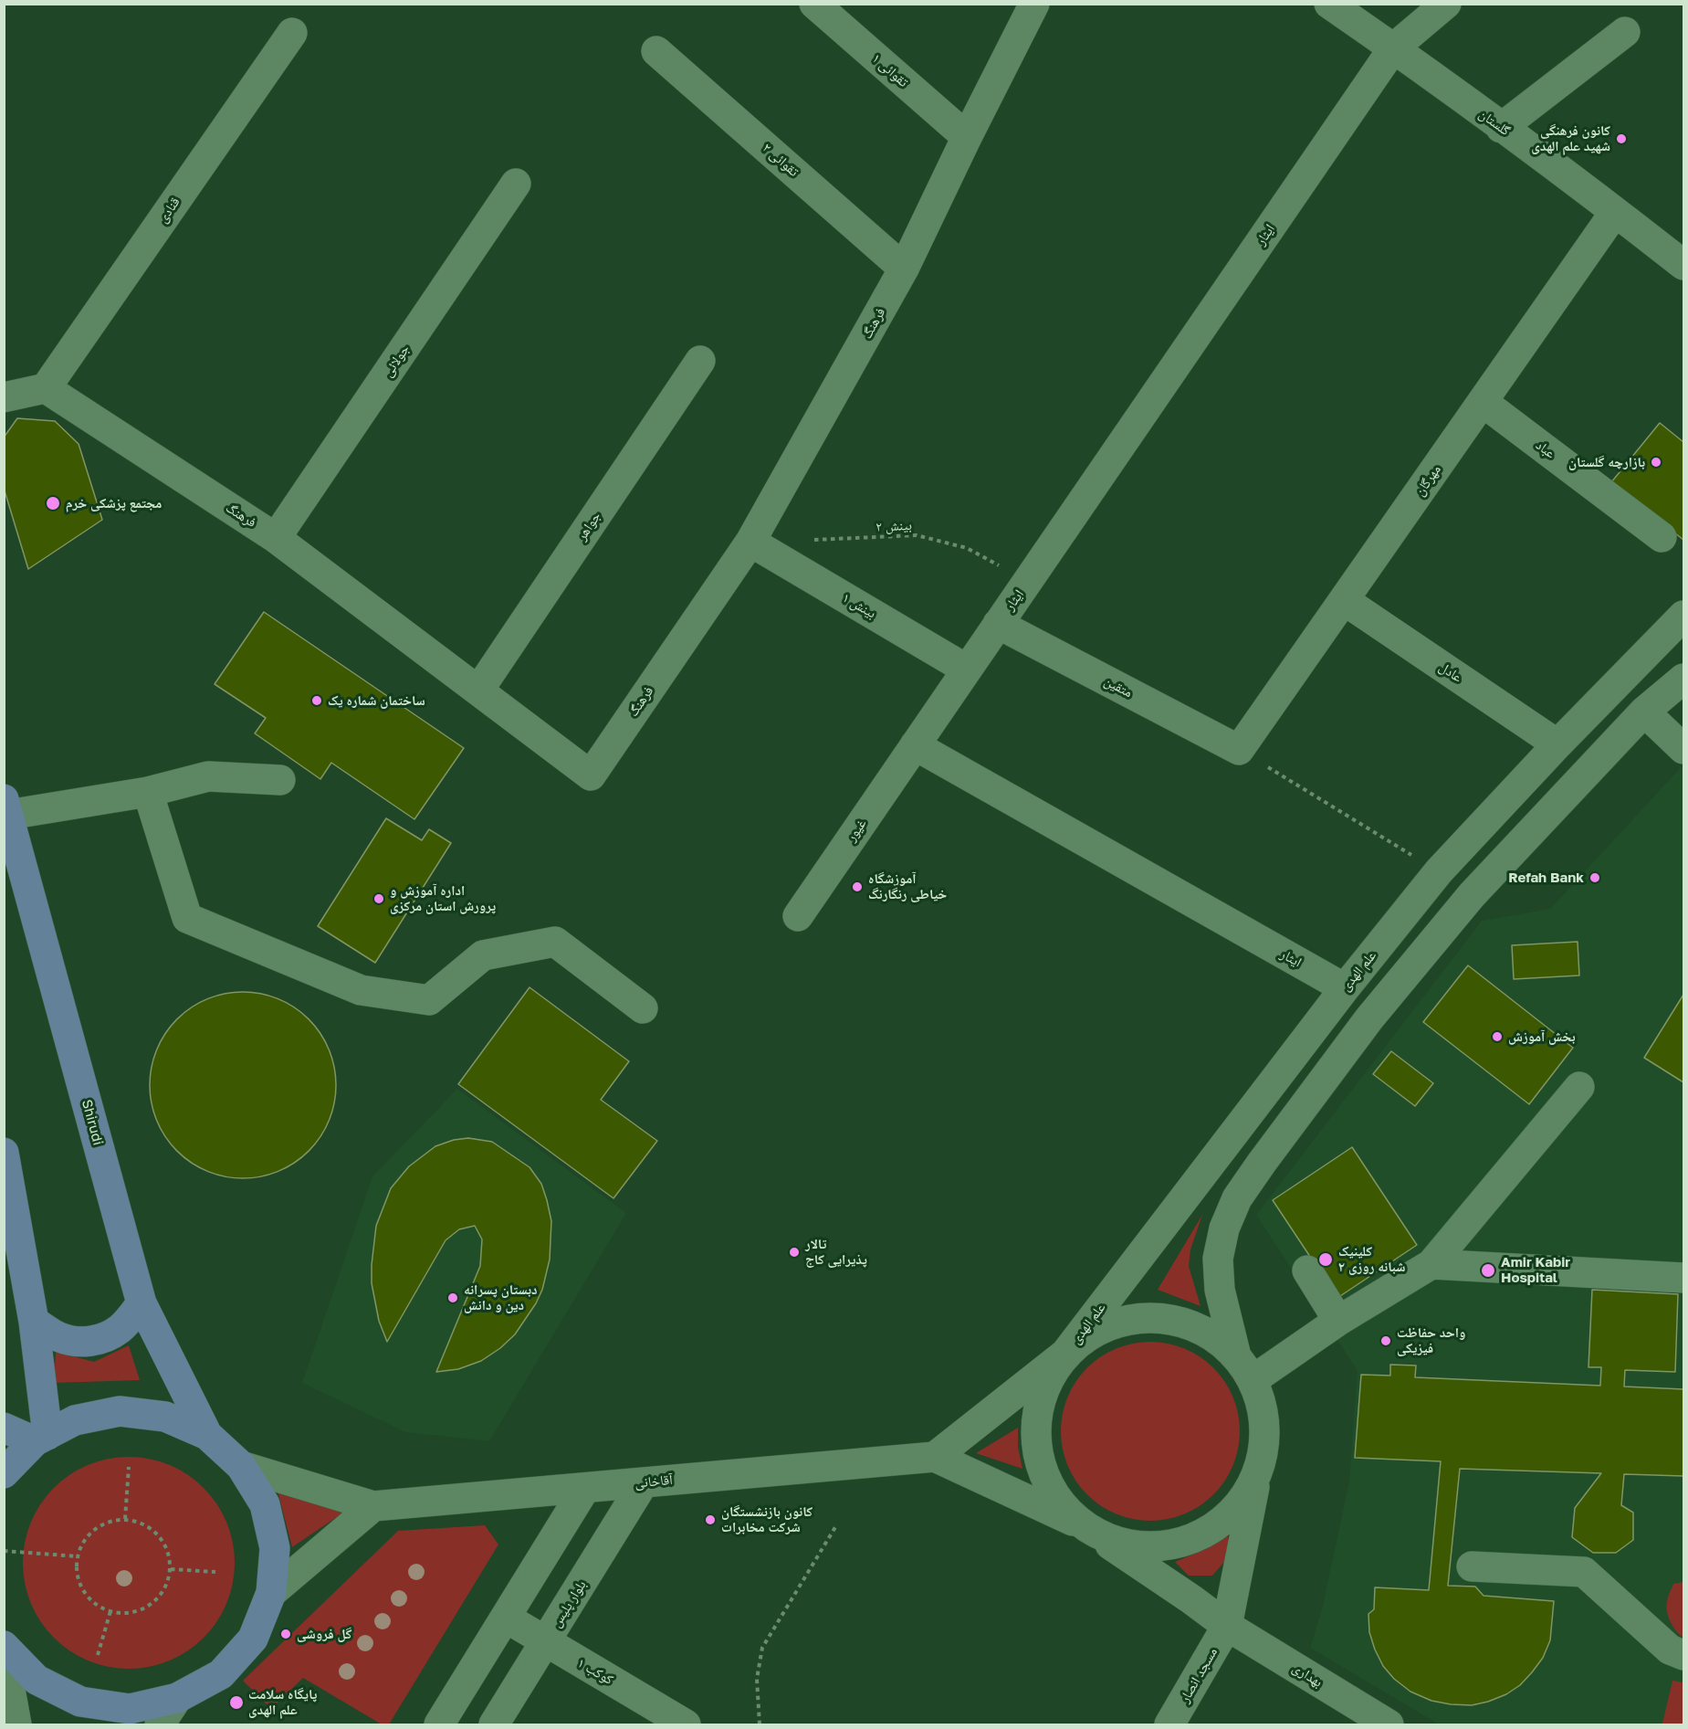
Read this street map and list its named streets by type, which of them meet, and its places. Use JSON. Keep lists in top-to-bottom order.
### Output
{
  "streets": {
    "main road": ["Shirudi"],
    "street": [
      "تقوائی ۱",
      "گلستان",
      "تقوائی ۲",
      "قنادی",
      "ایثار",
      "فرهنگ",
      "جولائی",
      "عباد",
      "مهرگان",
      "جواهر",
      "بینش ۱",
      "عادل",
      "متقین",
      "غیور",
      "علم الهدی",
      "آقاخانی",
      "بلوار پلیس",
      "کوکب ۱",
      "مسجد انصار",
      "بهداری"
    ],
    "path": ["بینش ۲"]
  },
  "crossings": [
    ["تقوائی ۱", "فرهنگ"],
    ["گلستان", "ایثار"],
    ["گلستان", "مهرگان"],
    ["تقوائی ۲", "فرهنگ"],
    ["قنادی", "فرهنگ"],
    ["ایثار", "بینش ۲"],
    ["ایثار", "بینش ۱"],
    ["ایثار", "متقین"],
    ["ایثار", "غیور"],
    ["ایثار", "علم الهدی"],
    ["فرهنگ", "جولائی"],
    ["فرهنگ", "جواهر"],
    ["فرهنگ", "بینش ۱"],
    ["عباد", "مهرگان"],
    ["مهرگان", "عادل"],
    ["مهرگان", "متقین"],
    ["عادل", "علم الهدی"],
    ["آقاخانی", "بلوار پلیس"],
    ["بلوار پلیس", "کوکب ۱"],
    ["مسجد انصار", "بهداری"]
  ],
  "places": [
    "کانون فرهنگی شهید علم الهدی",
    "بازارچه گلستان",
    "مجتمع پزشکی خرم",
    "ساختمان شماره یک",
    "Refah Bank",
    "آموزشگاه خیاطی رنگارنگ",
    "اداره آموزش و پرورش استان مرکزی",
    "بخش آموزش",
    "تالار پذیرایی کاج",
    "کلینیک شبانه روزی ۲",
    "Amir Kabir Hospital",
    "دبستان پسرانه دین و دانش",
    "واحد حفاظت فیزیکی",
    "کانون بازنشستگان شرکت مخابرات",
    "گل فروشی",
    "پایگاه سلامت علم الهدی"
  ]
}
